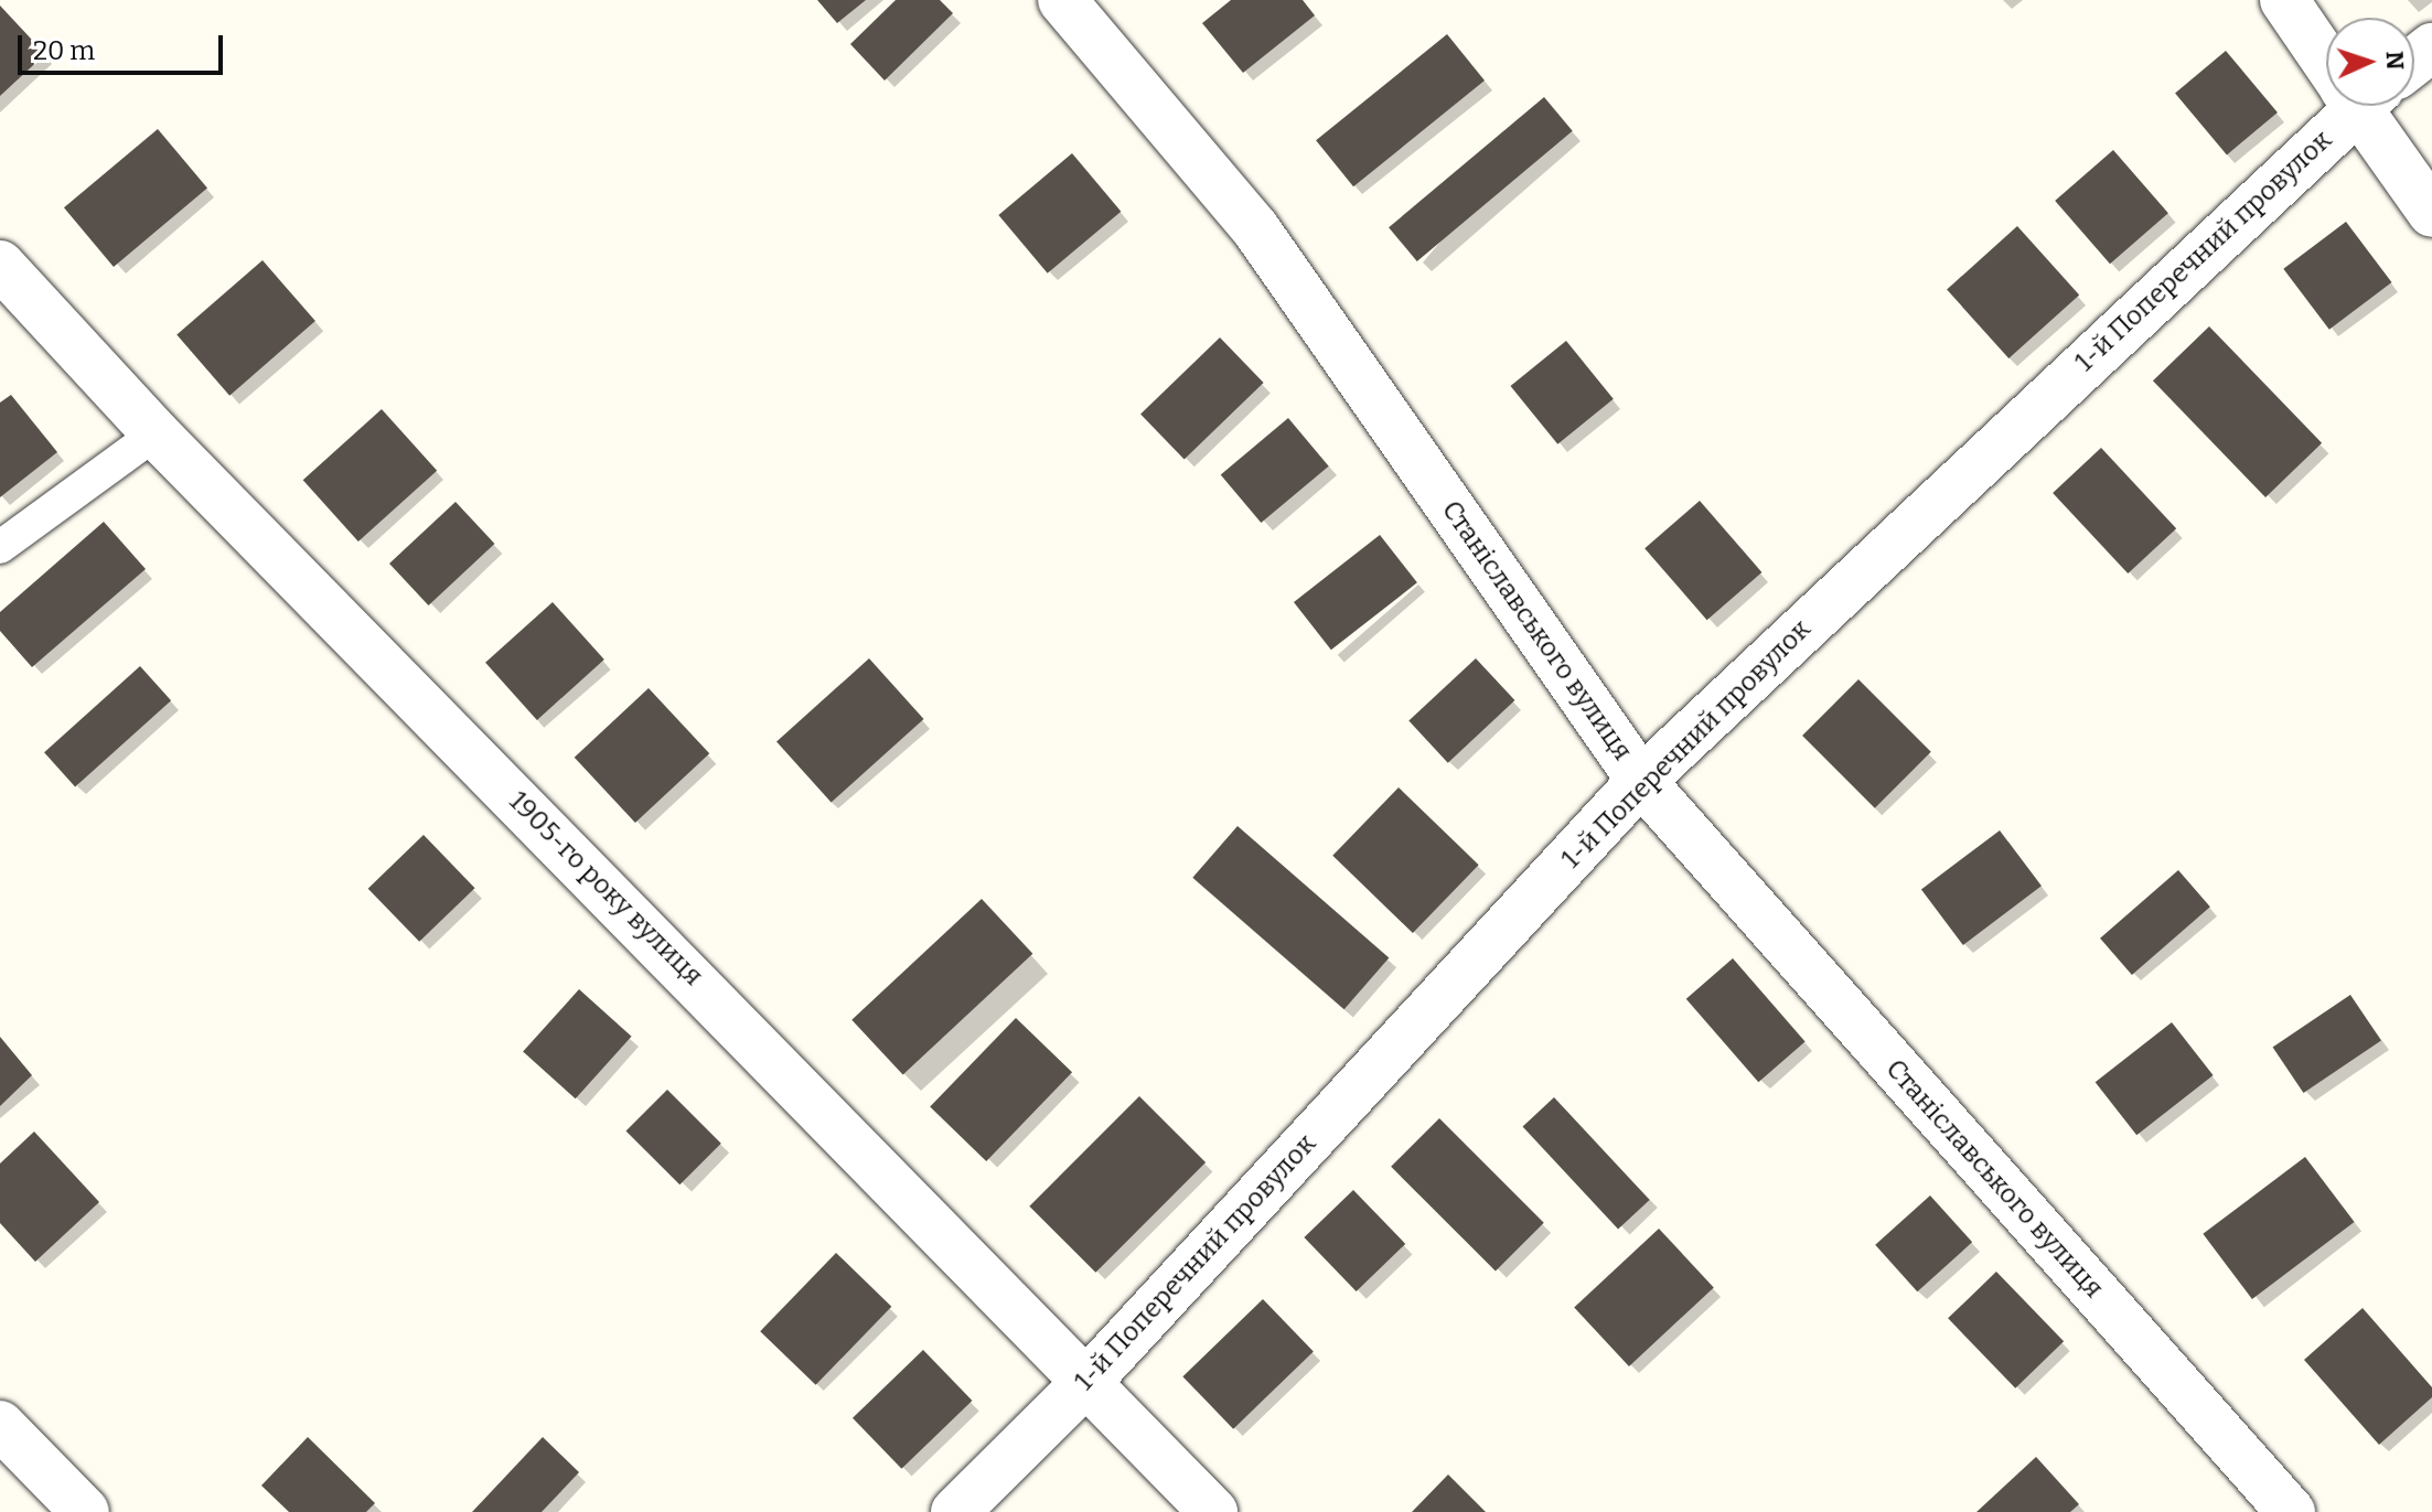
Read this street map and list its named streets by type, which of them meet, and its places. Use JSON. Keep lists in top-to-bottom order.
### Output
{
  "streets": {
    "street": ["1-й Поперечний провулок", "Станіславського вулиця", "1905-го року вулиця"]
  },
  "crossings": [
    ["1-й Поперечний провулок", "Станіславського вулиця"],
    ["1-й Поперечний провулок", "1905-го року вулиця"]
  ],
  "scale_bar": "20 m",
  "north": "right"
}
